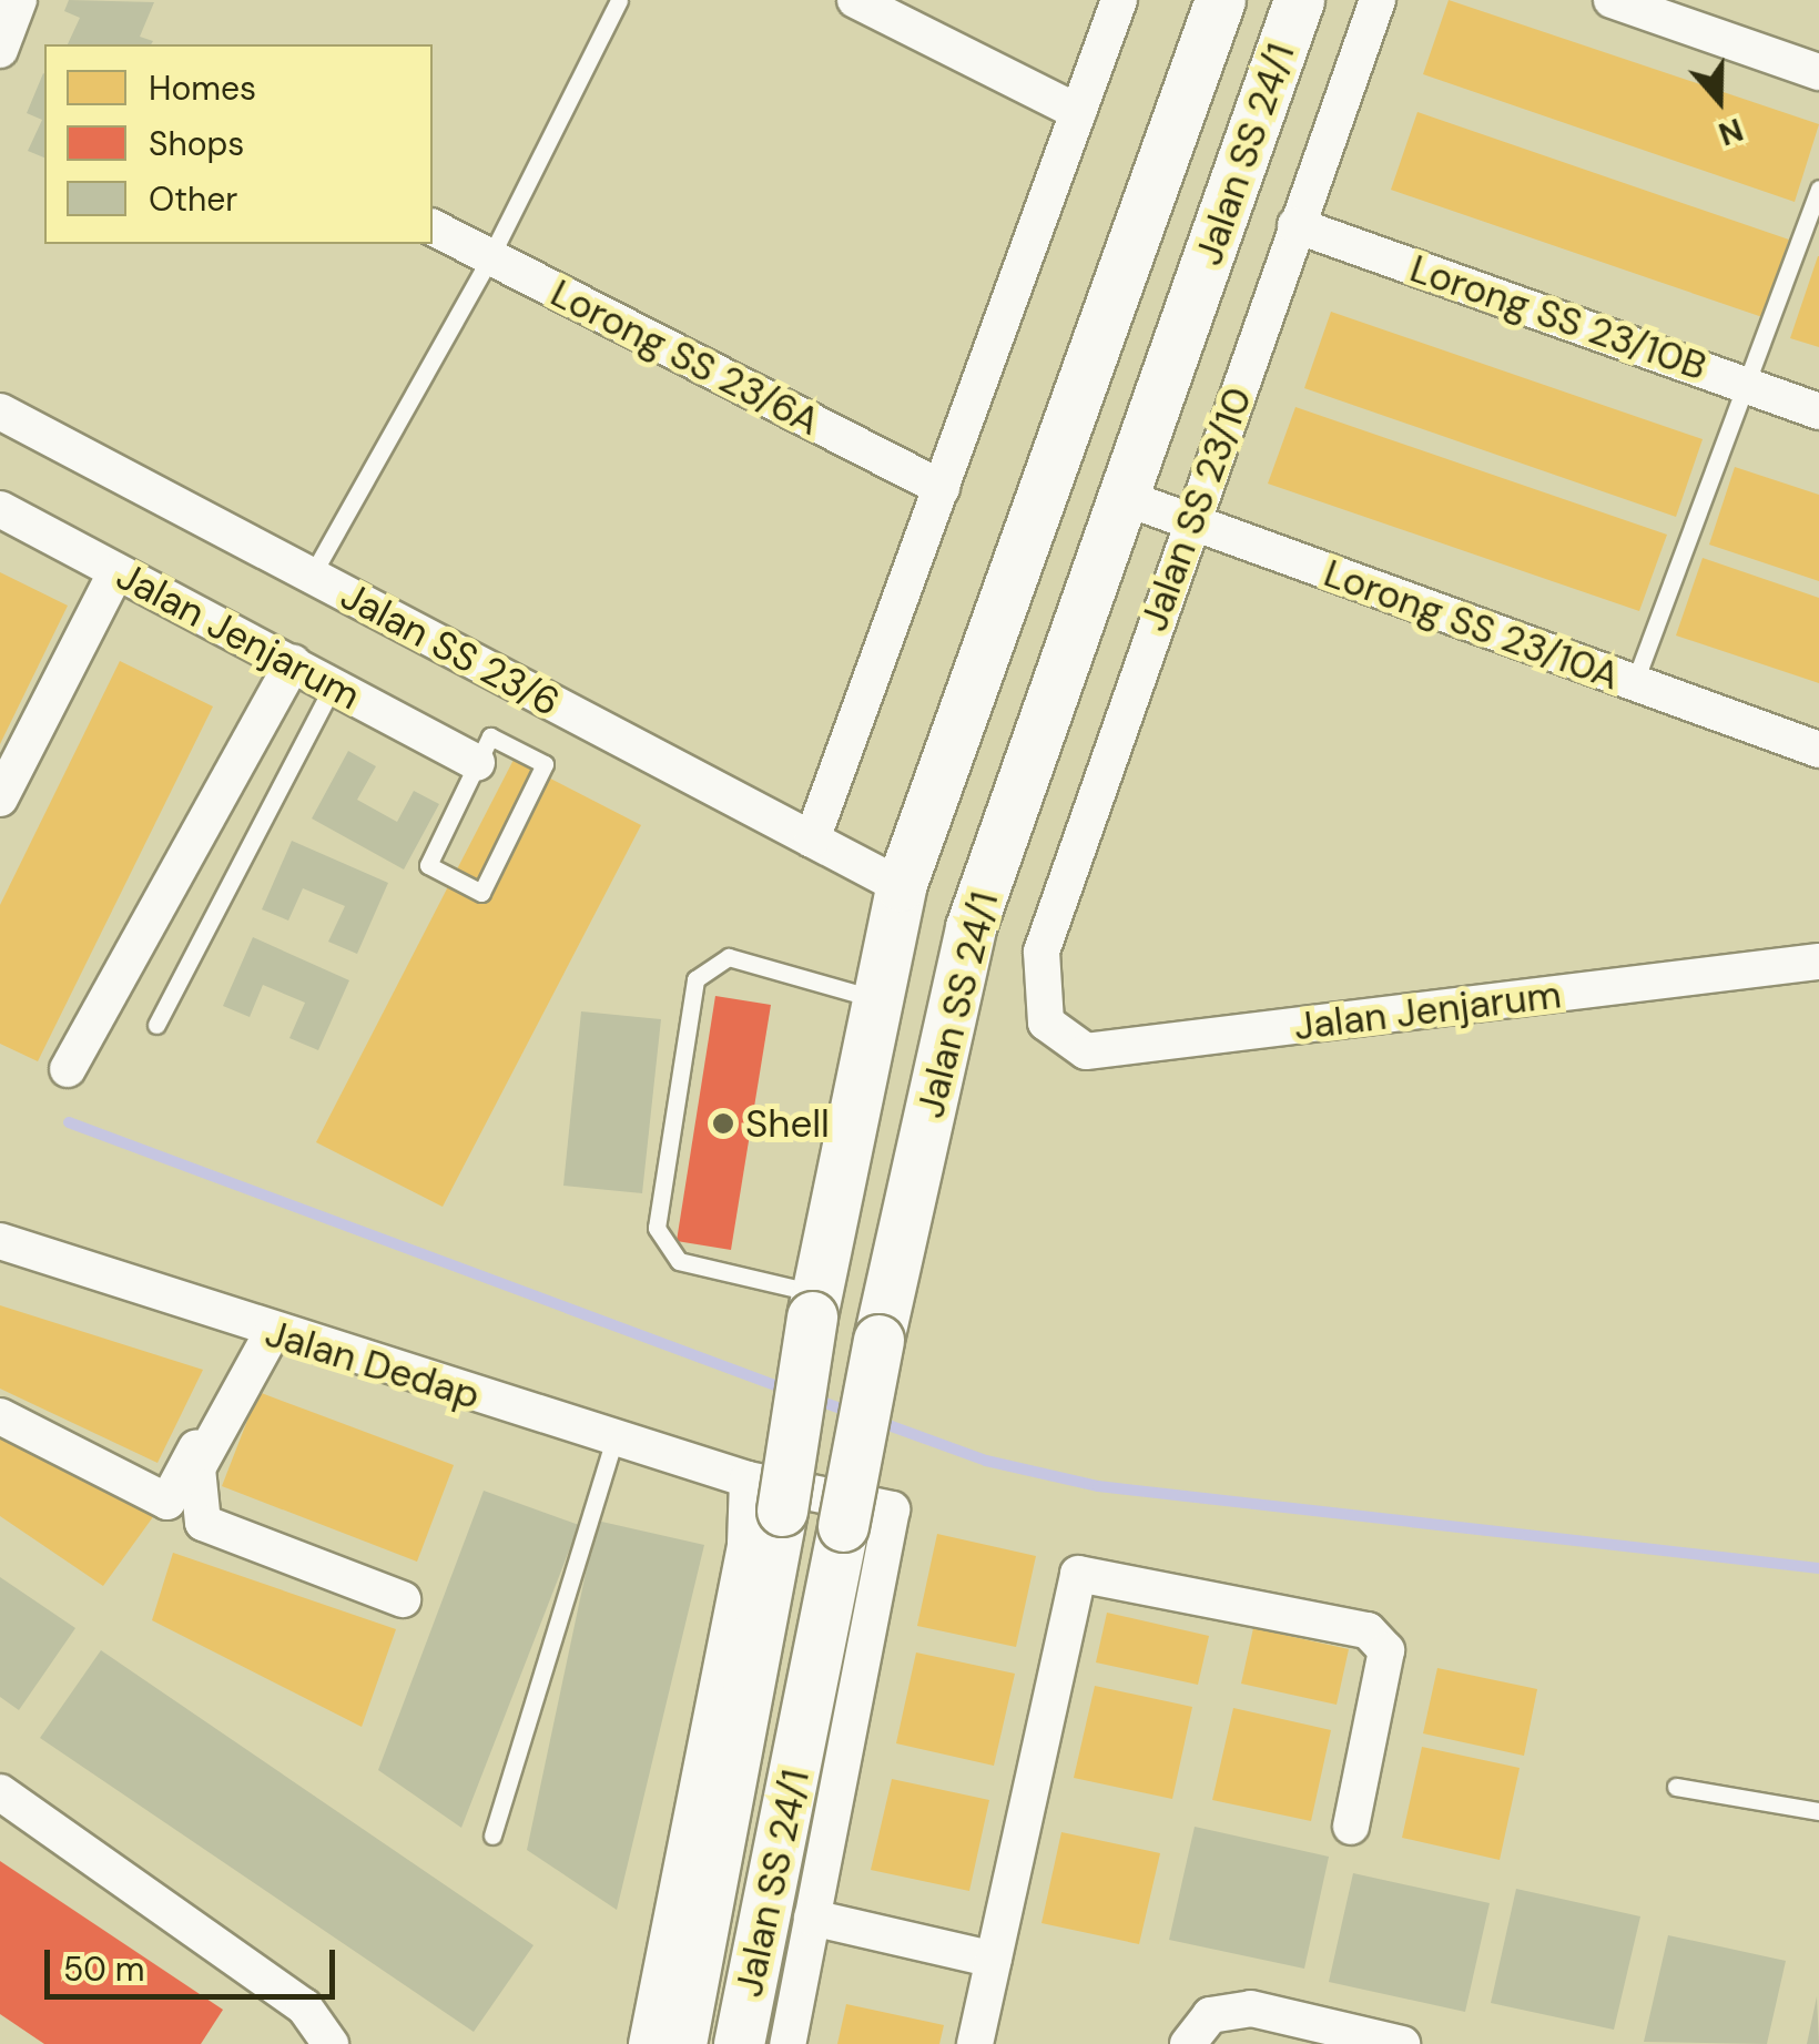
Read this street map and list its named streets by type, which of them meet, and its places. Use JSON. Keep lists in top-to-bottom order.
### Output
{
  "streets": {
    "main road": ["Jalan SS 24/1"],
    "street": [
      "Lorong SS 23/10B",
      "Lorong SS 23/6A",
      "Jalan SS 23/10",
      "Lorong SS 23/10A",
      "Jalan Jenjarum",
      "Jalan SS 23/6",
      "Jalan Dedap"
    ]
  },
  "crossings": [
    ["Jalan SS 24/1", "Lorong SS 23/10A"],
    ["Jalan SS 24/1", "Jalan SS 23/6"],
    ["Jalan SS 24/1", "Jalan Dedap"],
    ["Lorong SS 23/10B", "Jalan SS 23/10"],
    ["Jalan SS 23/10", "Lorong SS 23/10A"],
    ["Jalan SS 23/10", "Jalan Jenjarum"]
  ],
  "places": ["Shell"],
  "legend": ["Homes", "Shops", "Other"],
  "scale_bar": "50 m",
  "north": "bottom"
}
